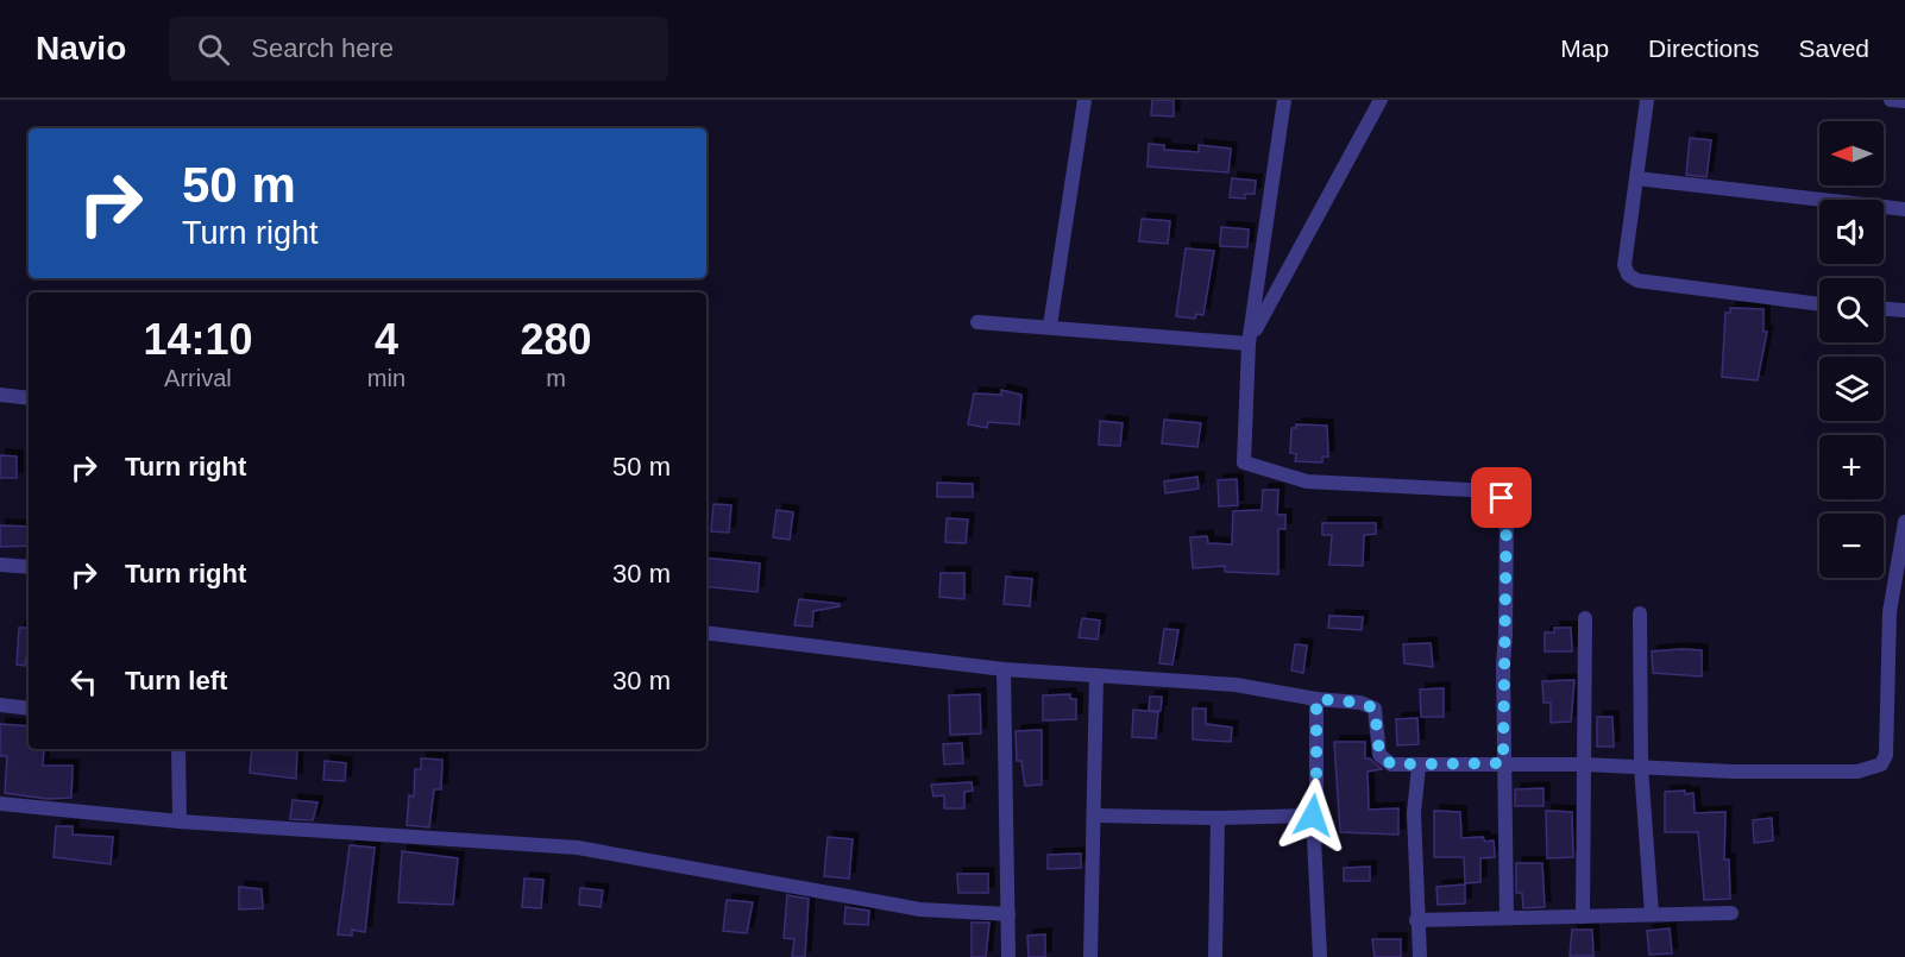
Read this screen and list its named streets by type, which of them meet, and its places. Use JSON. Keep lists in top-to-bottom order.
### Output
{
  "north": "left",
  "page": {
    "header": "Navio",
    "search": "Search here",
    "nav": ["Map", "Directions", "Saved"],
    "map_buttons": ["+", "−"],
    "turn": ["50 m", "Turn right"],
    "eta": [
      "14:10",
      "Arrival",
      "4",
      "min",
      "280",
      "m"
    ],
    "list": [
      {
        "name": "Turn right",
        "value": "50 m"
      },
      {
        "name": "Turn right",
        "value": "30 m"
      },
      {
        "name": "Turn left",
        "value": "30 m"
      }
    ]
  }
}
